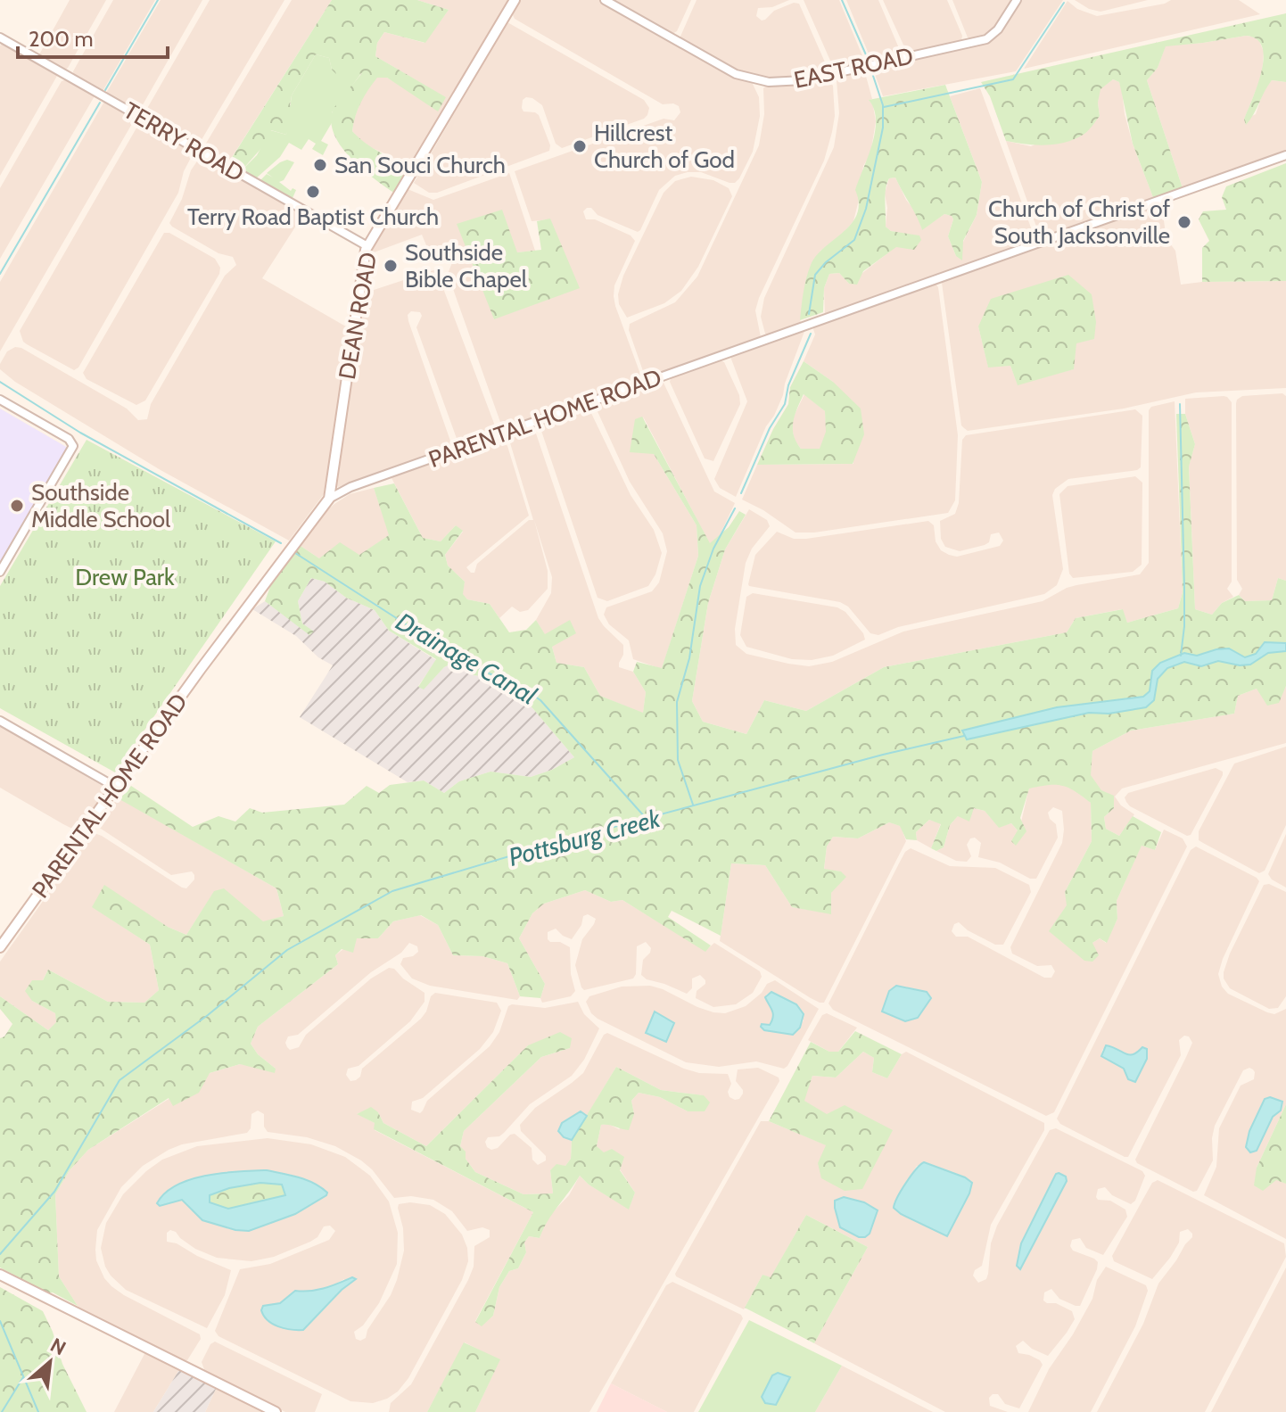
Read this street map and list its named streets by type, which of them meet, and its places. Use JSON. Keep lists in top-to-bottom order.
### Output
{
  "streets": {
    "main road": ["DEAN ROAD", "PARENTAL HOME ROAD"],
    "street": ["EAST ROAD", "TERRY ROAD"]
  },
  "crossings": [
    ["TERRY ROAD", "DEAN ROAD"],
    ["DEAN ROAD", "PARENTAL HOME ROAD"]
  ],
  "water": ["Drainage Canal", "Pottsburg Creek"],
  "parks": ["Drew Park"],
  "places": [
    "Hillcrest Church of God",
    "San Souci Church",
    "Terry Road Baptist Church",
    "Church of Christ of South Jacksonville",
    "Southside Bible Chapel",
    "Southside Middle School"
  ],
  "scale_bar": "200 m",
  "north": "top right"
}
